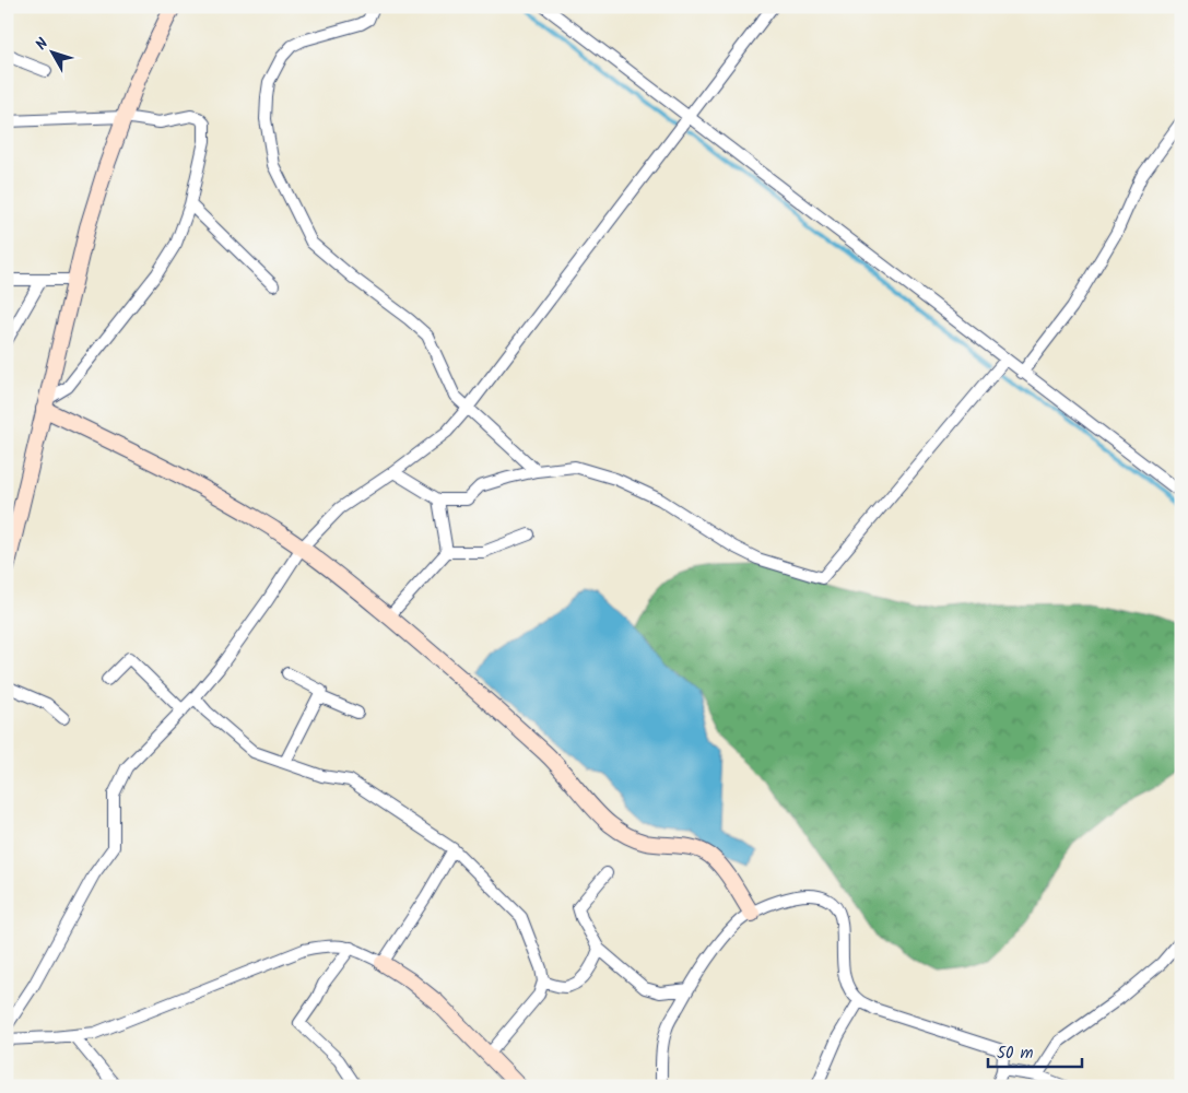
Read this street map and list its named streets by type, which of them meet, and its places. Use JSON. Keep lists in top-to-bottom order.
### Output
{
  "scale_bar": "50 m",
  "north": "top left"
}
